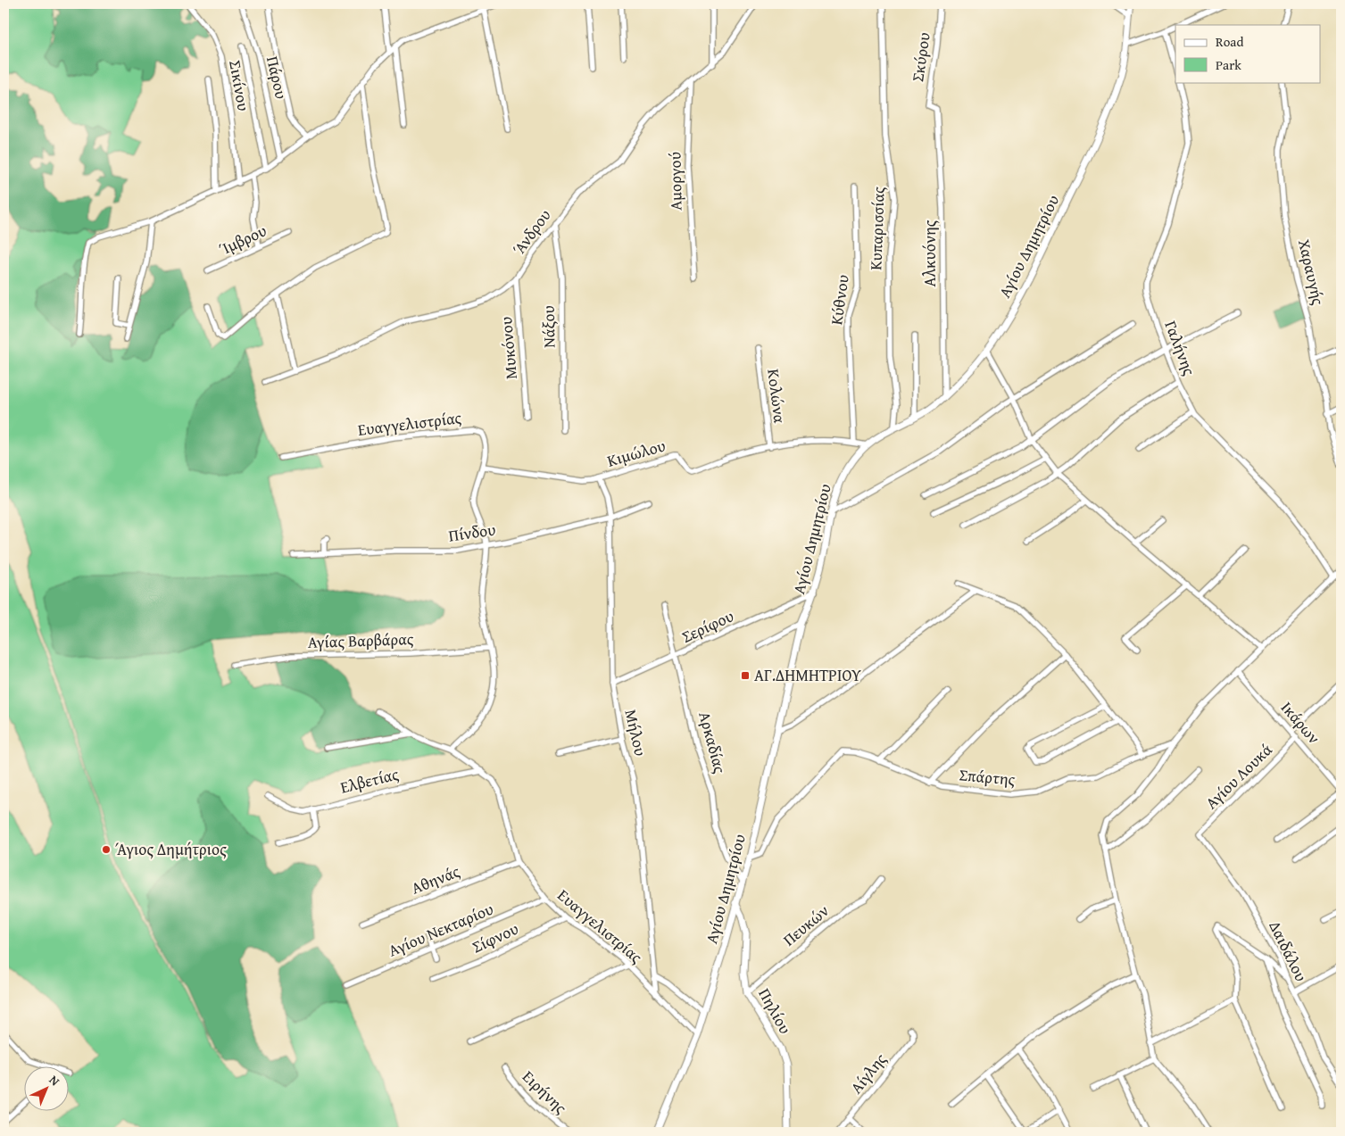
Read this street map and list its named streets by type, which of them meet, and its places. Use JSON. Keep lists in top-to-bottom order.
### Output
{
  "streets": {
    "street": [
      "Σκύρου",
      "Πάρου",
      "Σικίνου",
      "Αμοργού",
      "Κυπαρισσίας",
      "Άνδρου",
      "Ίμβρου",
      "Αγίου Δημητρίου",
      "Αλκυόνης",
      "Χαραυγής",
      "Κύθνου",
      "Νάξου",
      "Μυκόνου",
      "Γαλήνης",
      "Κολώνα",
      "Ευαγγελιστρίας",
      "Κιμώλου",
      "Πίνδου",
      "Σερίφου",
      "Αγίας Βαρβάρας",
      "Ικάρων",
      "Μήλου",
      "Αρκαδίας",
      "Αγίου Λουκά",
      "Σπάρτης",
      "Ελβετίας",
      "Αθηνάς",
      "Πευκών",
      "Αγίου Νεκταρίου",
      "Σίφνου",
      "Δαιδάλου",
      "Πηλίου",
      "Αίγλης",
      "Ειρήνης"
    ]
  },
  "crossings": [
    ["Σκύρου", "Αλκυόνης"],
    ["Αμοργού", "Άνδρου"],
    ["Κυπαρισσίας", "Αγίου Δημητρίου"],
    ["Άνδρου", "Νάξου"],
    ["Άνδρου", "Μυκόνου"],
    ["Αγίου Δημητρίου", "Αλκυόνης"],
    ["Αγίου Δημητρίου", "Ευαγγελιστρίας"],
    ["Αγίου Δημητρίου", "Κιμώλου"],
    ["Αγίου Δημητρίου", "Σερίφου"],
    ["Αγίου Δημητρίου", "Αρκαδίας"],
    ["Αγίου Δημητρίου", "Σπάρτης"],
    ["Αγίου Δημητρίου", "Πηλίου"],
    ["Κύθνου", "Κιμώλου"],
    ["Κολώνα", "Κιμώλου"],
    ["Ευαγγελιστρίας", "Κιμώλου"],
    ["Ευαγγελιστρίας", "Πίνδου"],
    ["Ευαγγελιστρίας", "Αγίας Βαρβάρας"],
    ["Ευαγγελιστρίας", "Μήλου"],
    ["Ευαγγελιστρίας", "Ελβετίας"],
    ["Ευαγγελιστρίας", "Αθηνάς"],
    ["Ευαγγελιστρίας", "Αγίου Νεκταρίου"],
    ["Ευαγγελιστρίας", "Σίφνου"],
    ["Κιμώλου", "Μήλου"],
    ["Πίνδου", "Μήλου"],
    ["Σερίφου", "Μήλου"],
    ["Σερίφου", "Αρκαδίας"],
    ["Ικάρων", "Αγίου Λουκά"],
    ["Αγίου Λουκά", "Δαιδάλου"],
    ["Πευκών", "Πηλίου"]
  ],
  "places": {
    "transit": ["ΑΓ.ΔΗΜΗΤΡΙΟΥ"],
    "other": ["Άγιος Δημήτριος"]
  },
  "legend": ["Road", "Park"],
  "north": "top right"
}
